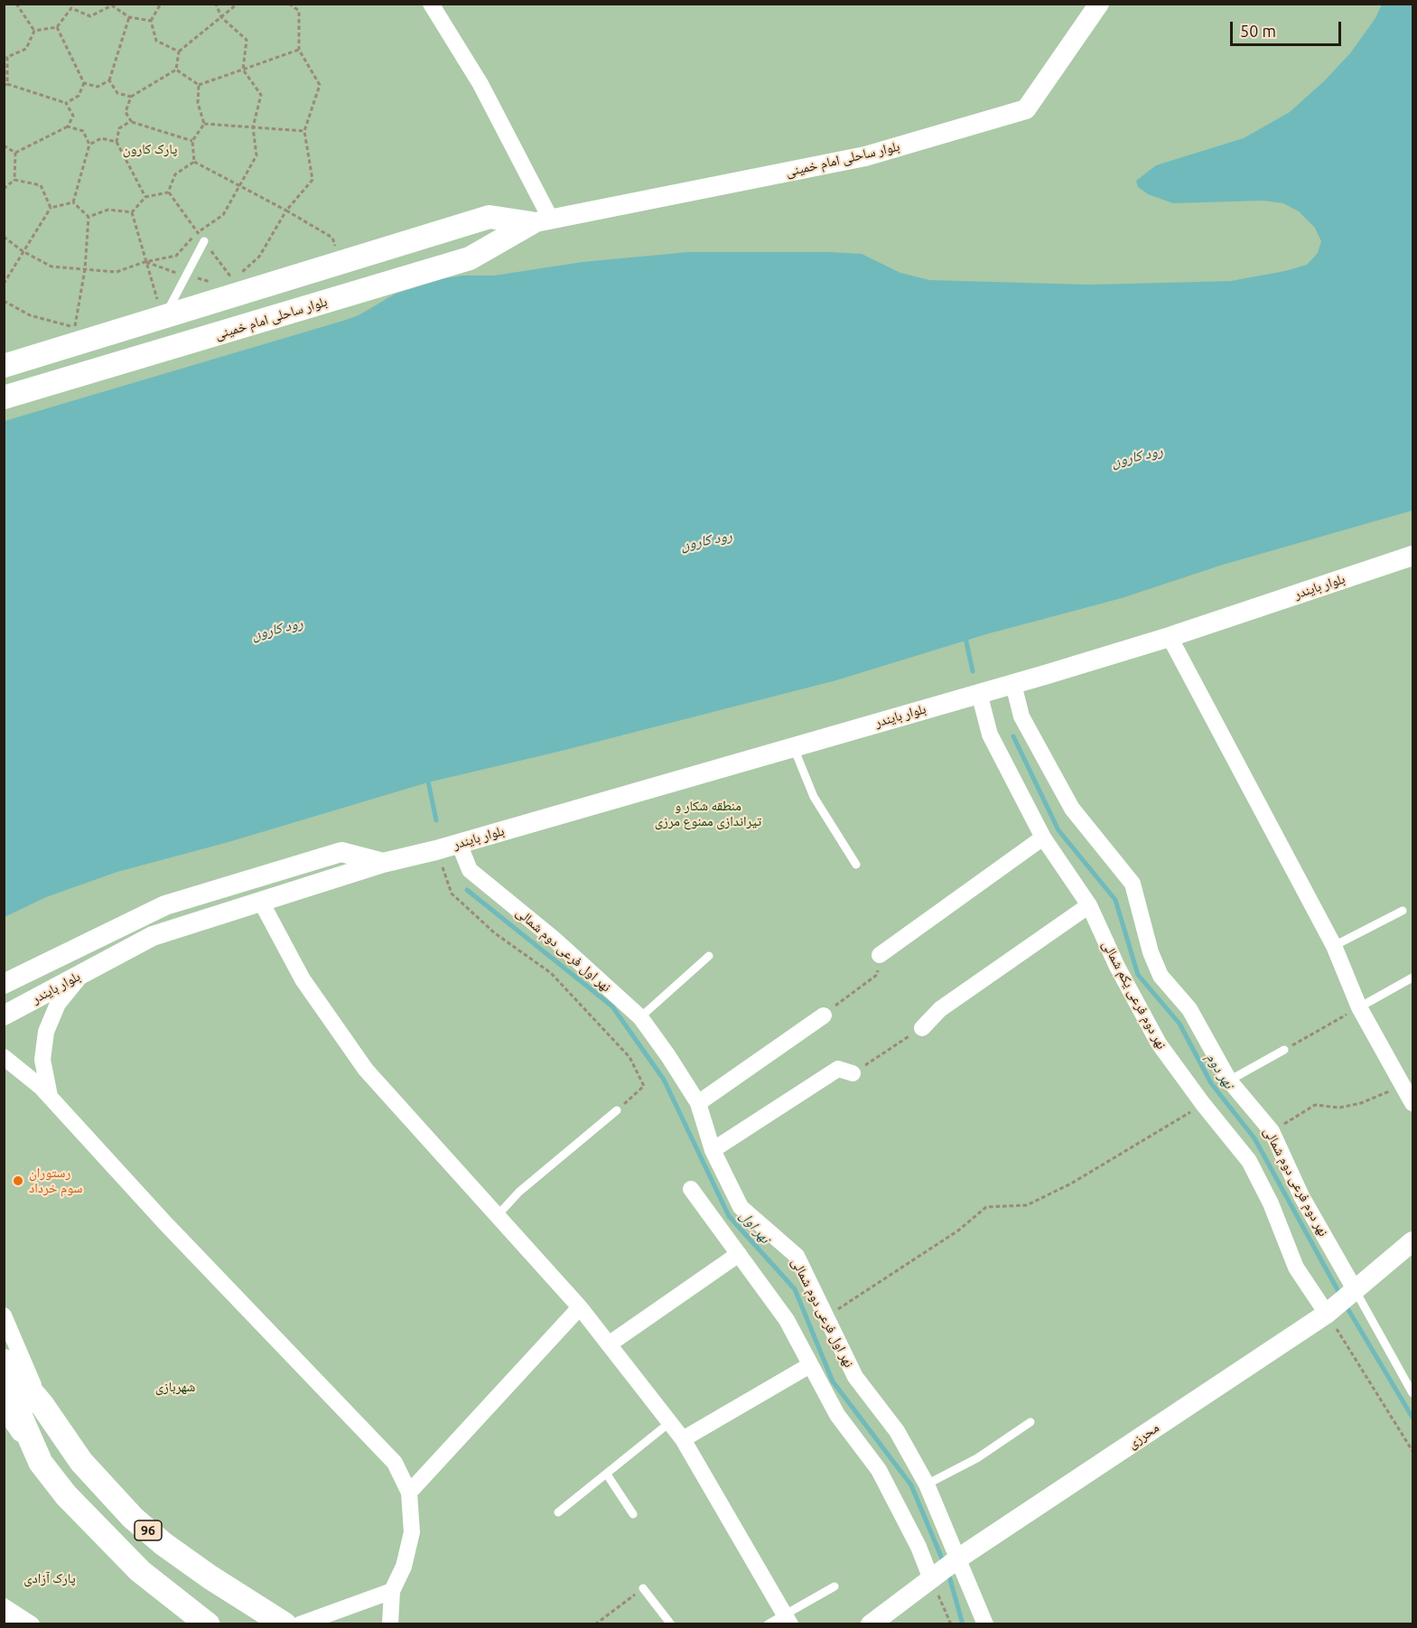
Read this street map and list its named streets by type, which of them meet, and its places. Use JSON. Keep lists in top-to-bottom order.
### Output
{
  "streets": {
    "main road": ["بلوار ساحلی امام خمینی", "96"],
    "street": [
      "بلوار بایندر",
      "نهر اول فرعی دوم شمالی",
      "نهر دوم فرعی یکم شمالی",
      "نهر دوم فرعی دوم شمالی",
      "محرزی"
    ]
  },
  "crossings": [
    ["بلوار بایندر", "نهر اول فرعی دوم شمالی"],
    ["بلوار بایندر", "نهر دوم فرعی یکم شمالی"],
    ["بلوار بایندر", "نهر دوم فرعی دوم شمالی"],
    ["نهر اول فرعی دوم شمالی", "محرزی"],
    ["نهر دوم فرعی یکم شمالی", "نهر دوم فرعی دوم شمالی"],
    ["نهر دوم فرعی یکم شمالی", "محرزی"],
    ["نهر دوم فرعی دوم شمالی", "محرزی"]
  ],
  "water": ["رود کارون", "نهر دوم", "نهر اول"],
  "parks": [
    "پارک کارون",
    "منطقه شکار و تیراندازی ممنوع مرزی",
    "شهربازی",
    "پارک آزادی"
  ],
  "places": ["رستوران سوم خرداد"],
  "scale_bar": "50 m"
}
